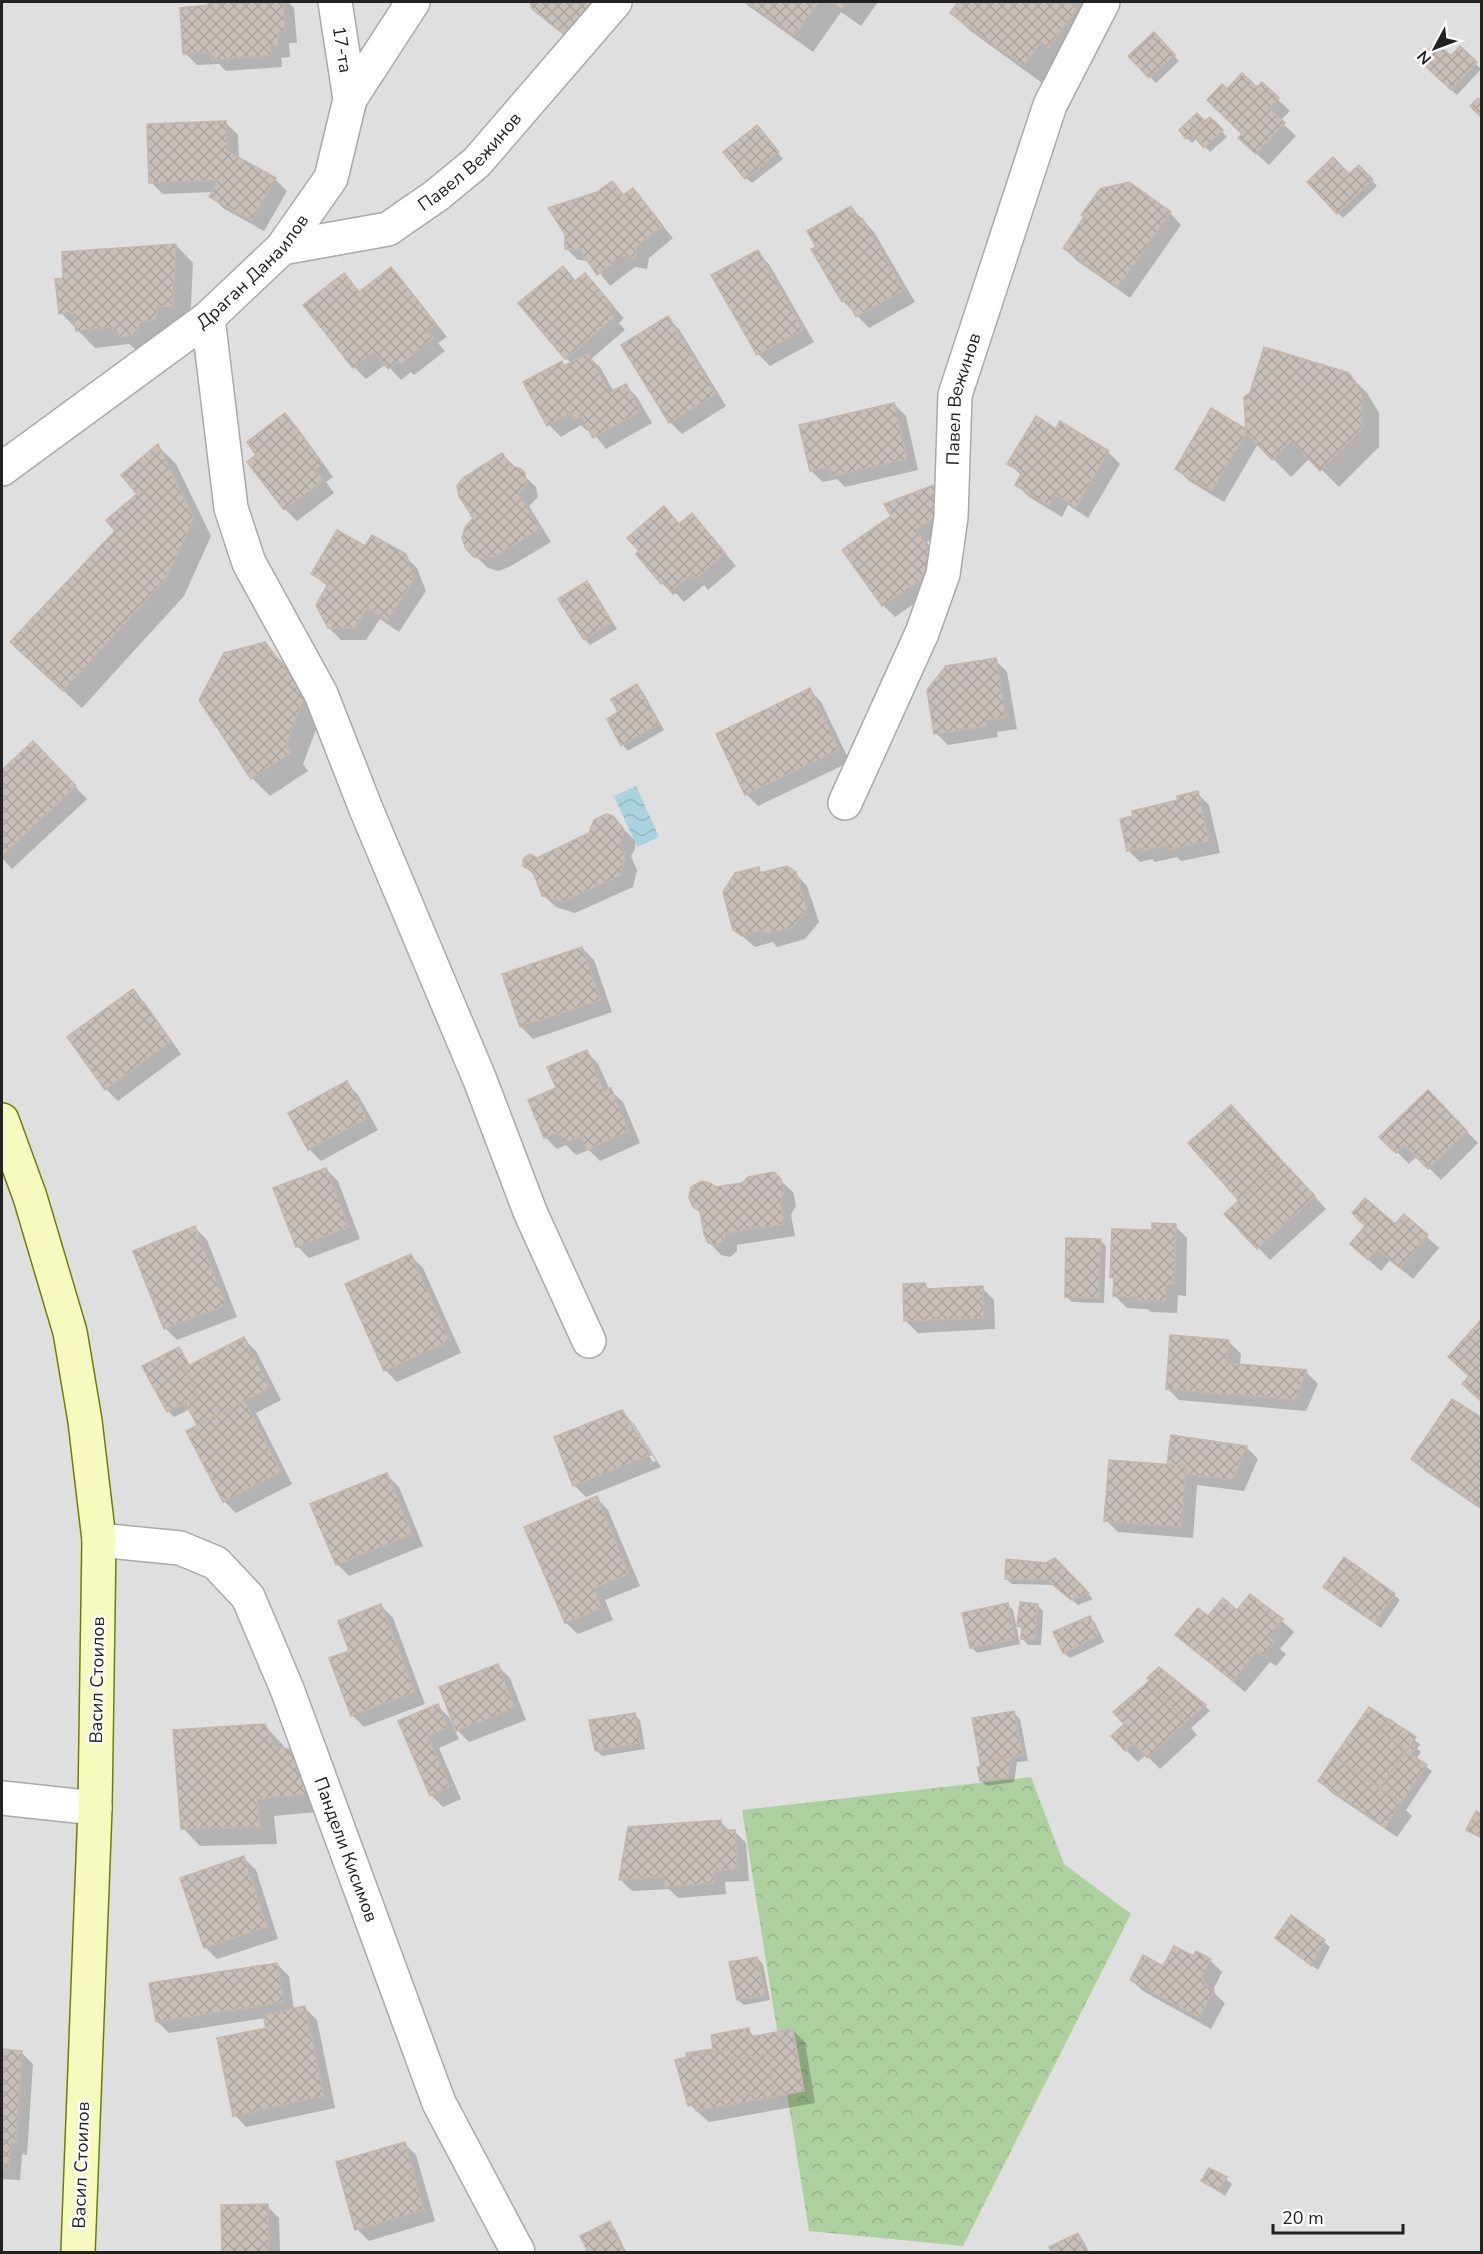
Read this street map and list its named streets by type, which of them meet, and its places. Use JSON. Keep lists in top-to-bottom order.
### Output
{
  "streets": {
    "street": [
      "17-та",
      "Павел Вежинов",
      "Драган Данаилов",
      "Васил Стоилов",
      "Пандели Кисимов"
    ]
  },
  "crossings": [
    ["17-та", "Драган Данаилов"],
    ["Павел Вежинов", "Драган Данаилов"],
    ["Васил Стоилов", "Пандели Кисимов"]
  ],
  "scale_bar": "20 m",
  "north": "bottom left"
}
